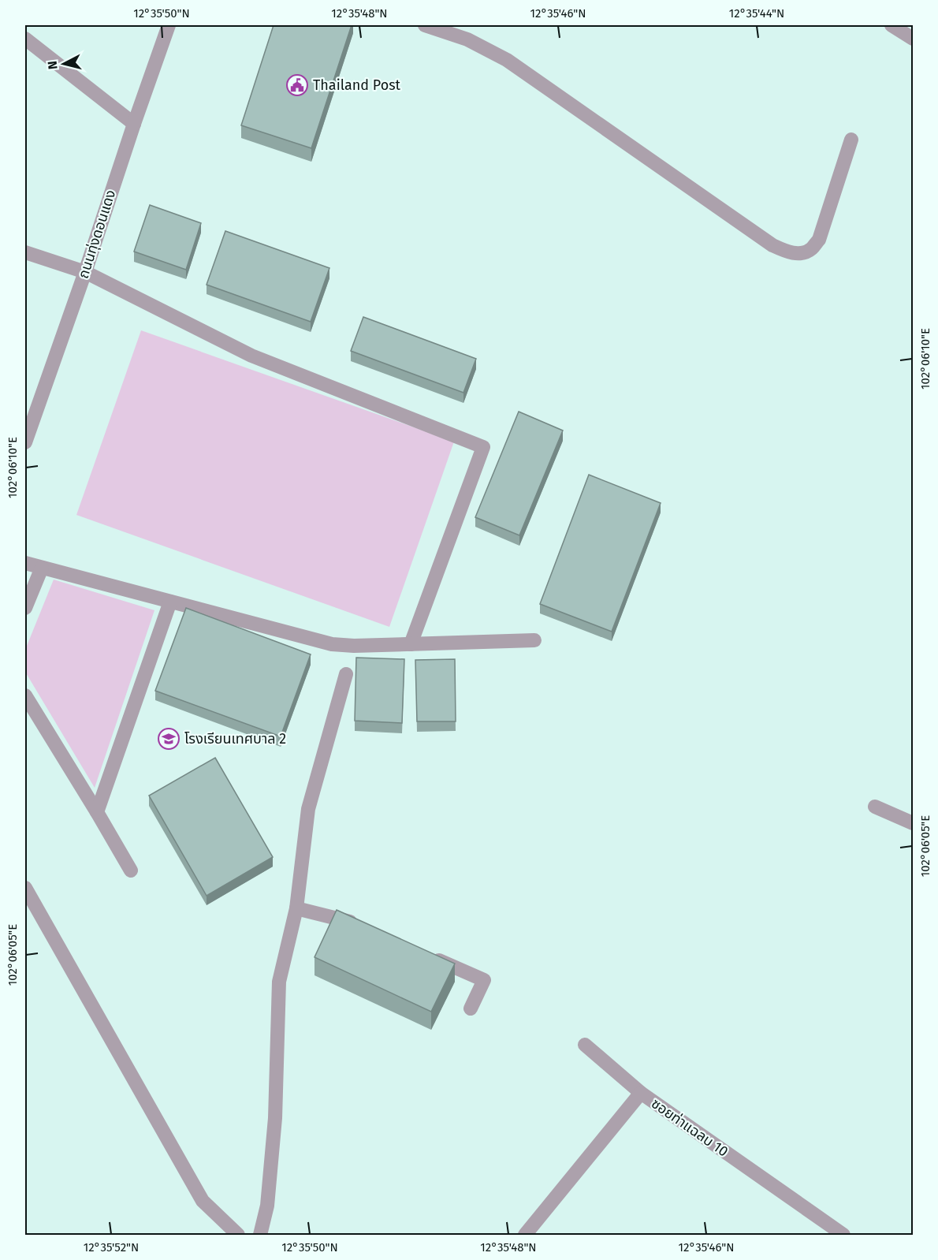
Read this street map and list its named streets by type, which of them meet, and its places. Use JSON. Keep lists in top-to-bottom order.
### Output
{
  "streets": {
    "street": ["ถนนทุ่งดอนแดง", "ซอยท่าแฉลบ 10"]
  },
  "places": {
    "public building": ["Thailand Post"],
    "school or university": ["โรงเรียนเทศบาล 2"]
  },
  "north": "left",
  "coordinates": [
    "12°35'50\"N",
    "12°35'48\"N",
    "12°35'46\"N",
    "12°35'44\"N",
    "102°06'10\"E",
    "102°06'05\"E",
    "12°35'52\"N"
  ]
}
